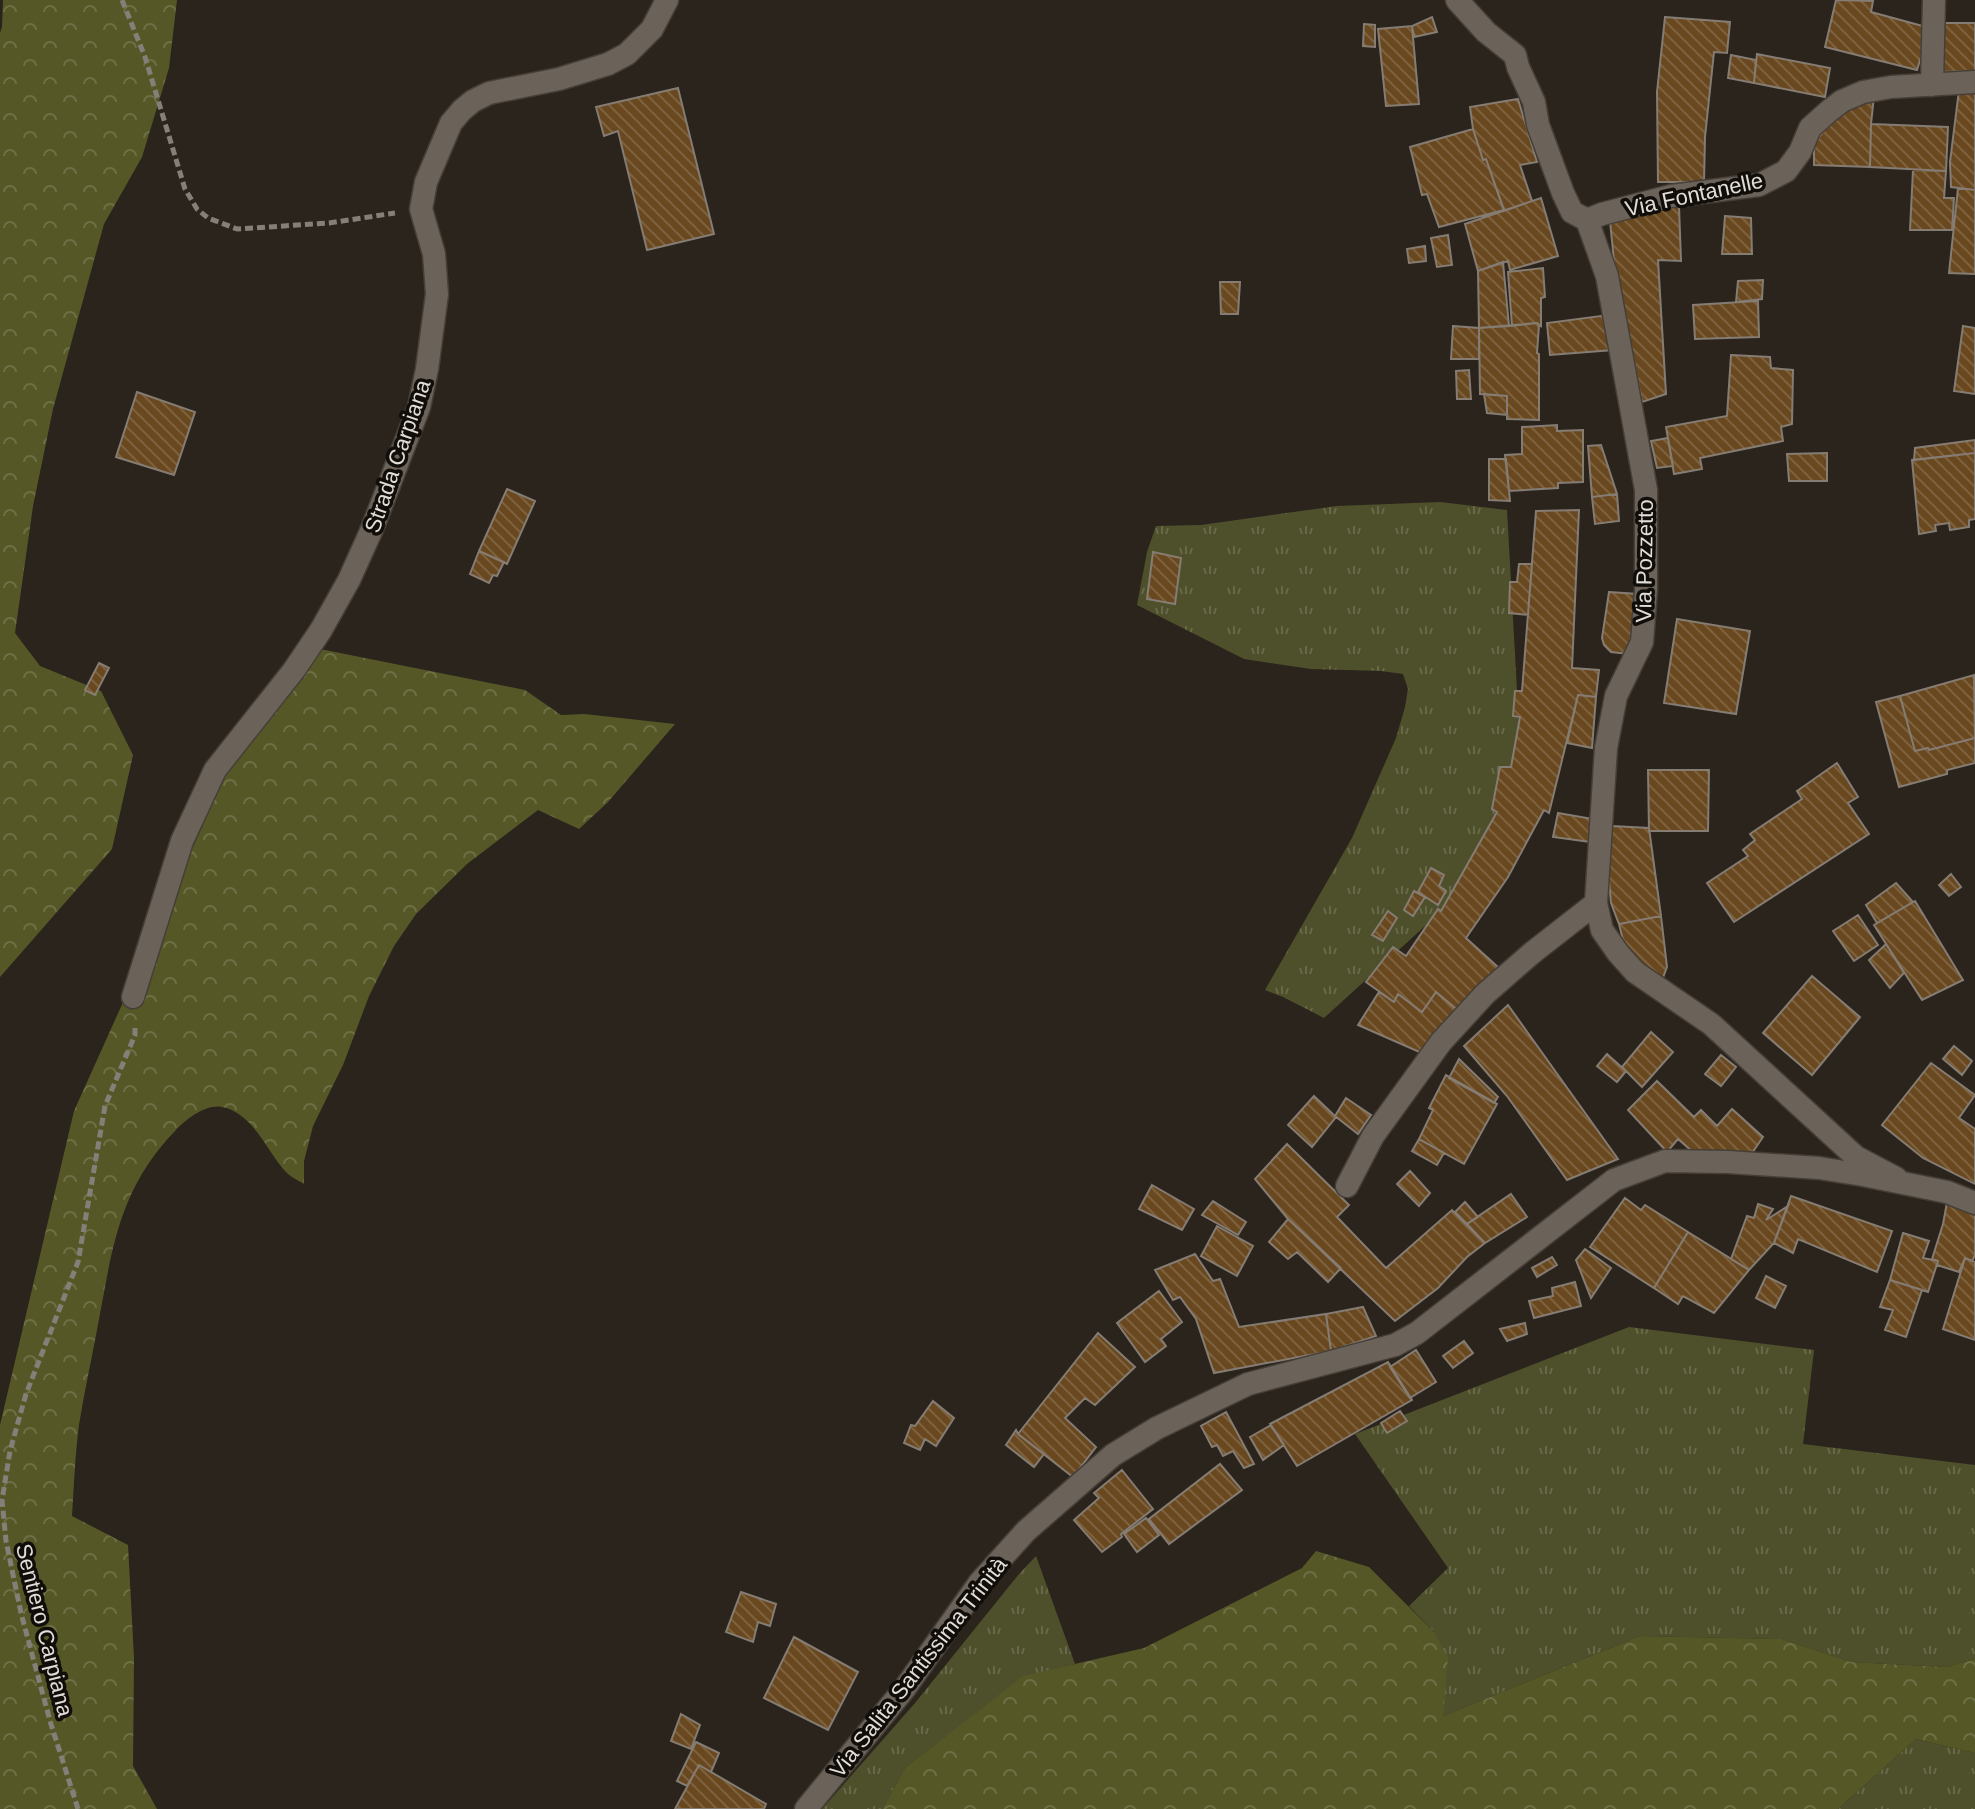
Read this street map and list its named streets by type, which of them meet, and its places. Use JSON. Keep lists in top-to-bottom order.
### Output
{
  "streets": {
    "street": [
      "Via Fontanelle",
      "Strada Carpiana",
      "Via Pozzetto",
      "Via Salita Santissima Trinità"
    ],
    "path": ["Sentiero Carpiana"]
  },
  "crossings": [
    ["Via Fontanelle", "Via Pozzetto"],
    ["Strada Carpiana", "Sentiero Carpiana"],
    ["Via Pozzetto", "Via Salita Santissima Trinità"]
  ]
}
